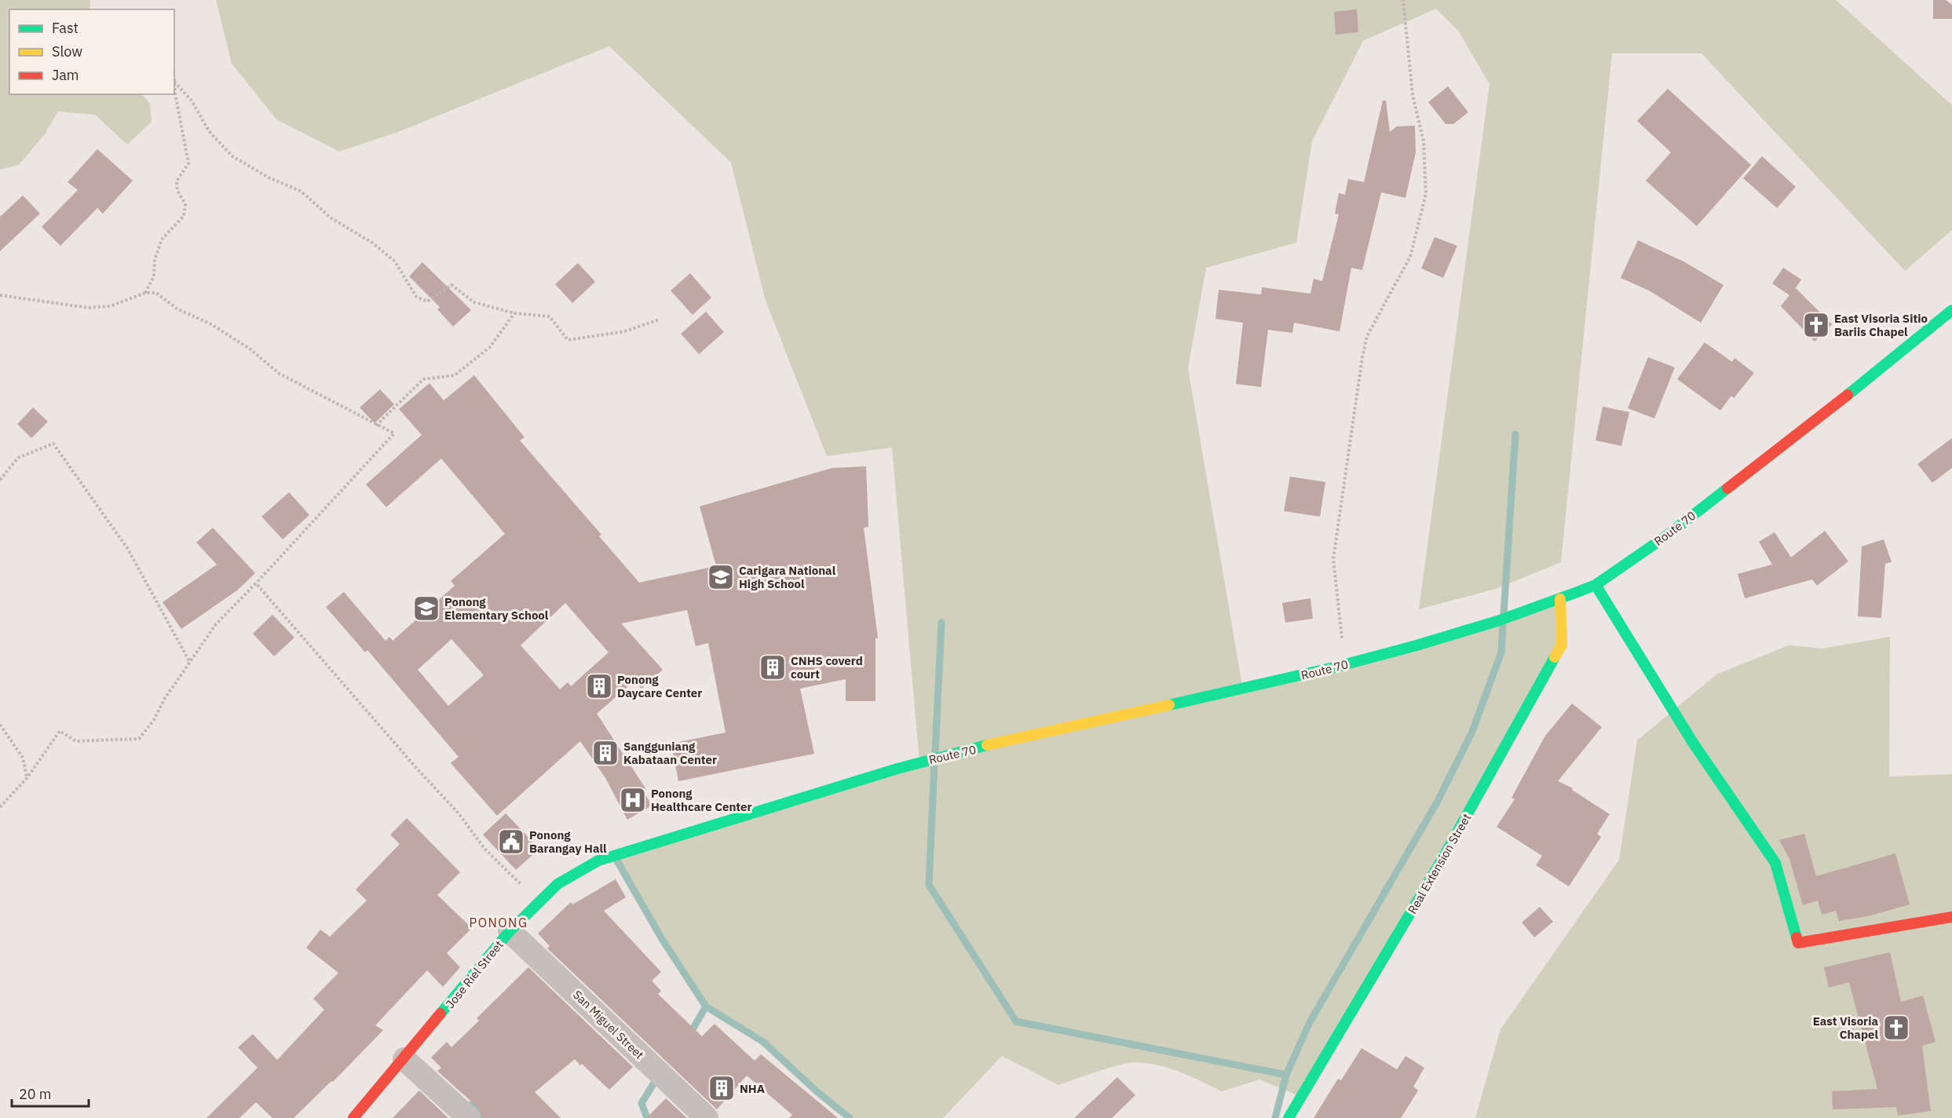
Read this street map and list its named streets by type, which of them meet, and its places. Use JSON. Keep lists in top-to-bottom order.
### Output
{
  "streets": {
    "main road": ["Route 70", "Real Extension Street", "Jose Riel Street"],
    "street": ["San Miguel Street"]
  },
  "crossings": [
    ["Route 70", "Real Extension Street"],
    ["Route 70", "Jose Riel Street"],
    ["Jose Riel Street", "San Miguel Street"]
  ],
  "districts": ["PONONG"],
  "places": {
    "church": ["East Visoria Sitio Bariis Chapel", "East Visoria Chapel"],
    "school or university": ["Carigara National High School", "Ponong Elementary School"],
    "building": [
      "CNHS coverd court",
      "Ponong Daycare Center",
      "Sangguniang Kabataan Center",
      "NHA"
    ],
    "hospital": ["Ponong Healthcare Center"],
    "public building": ["Ponong Barangay Hall"]
  },
  "legend": ["Fast", "Slow", "Jam"],
  "scale_bar": "20 m"
}
